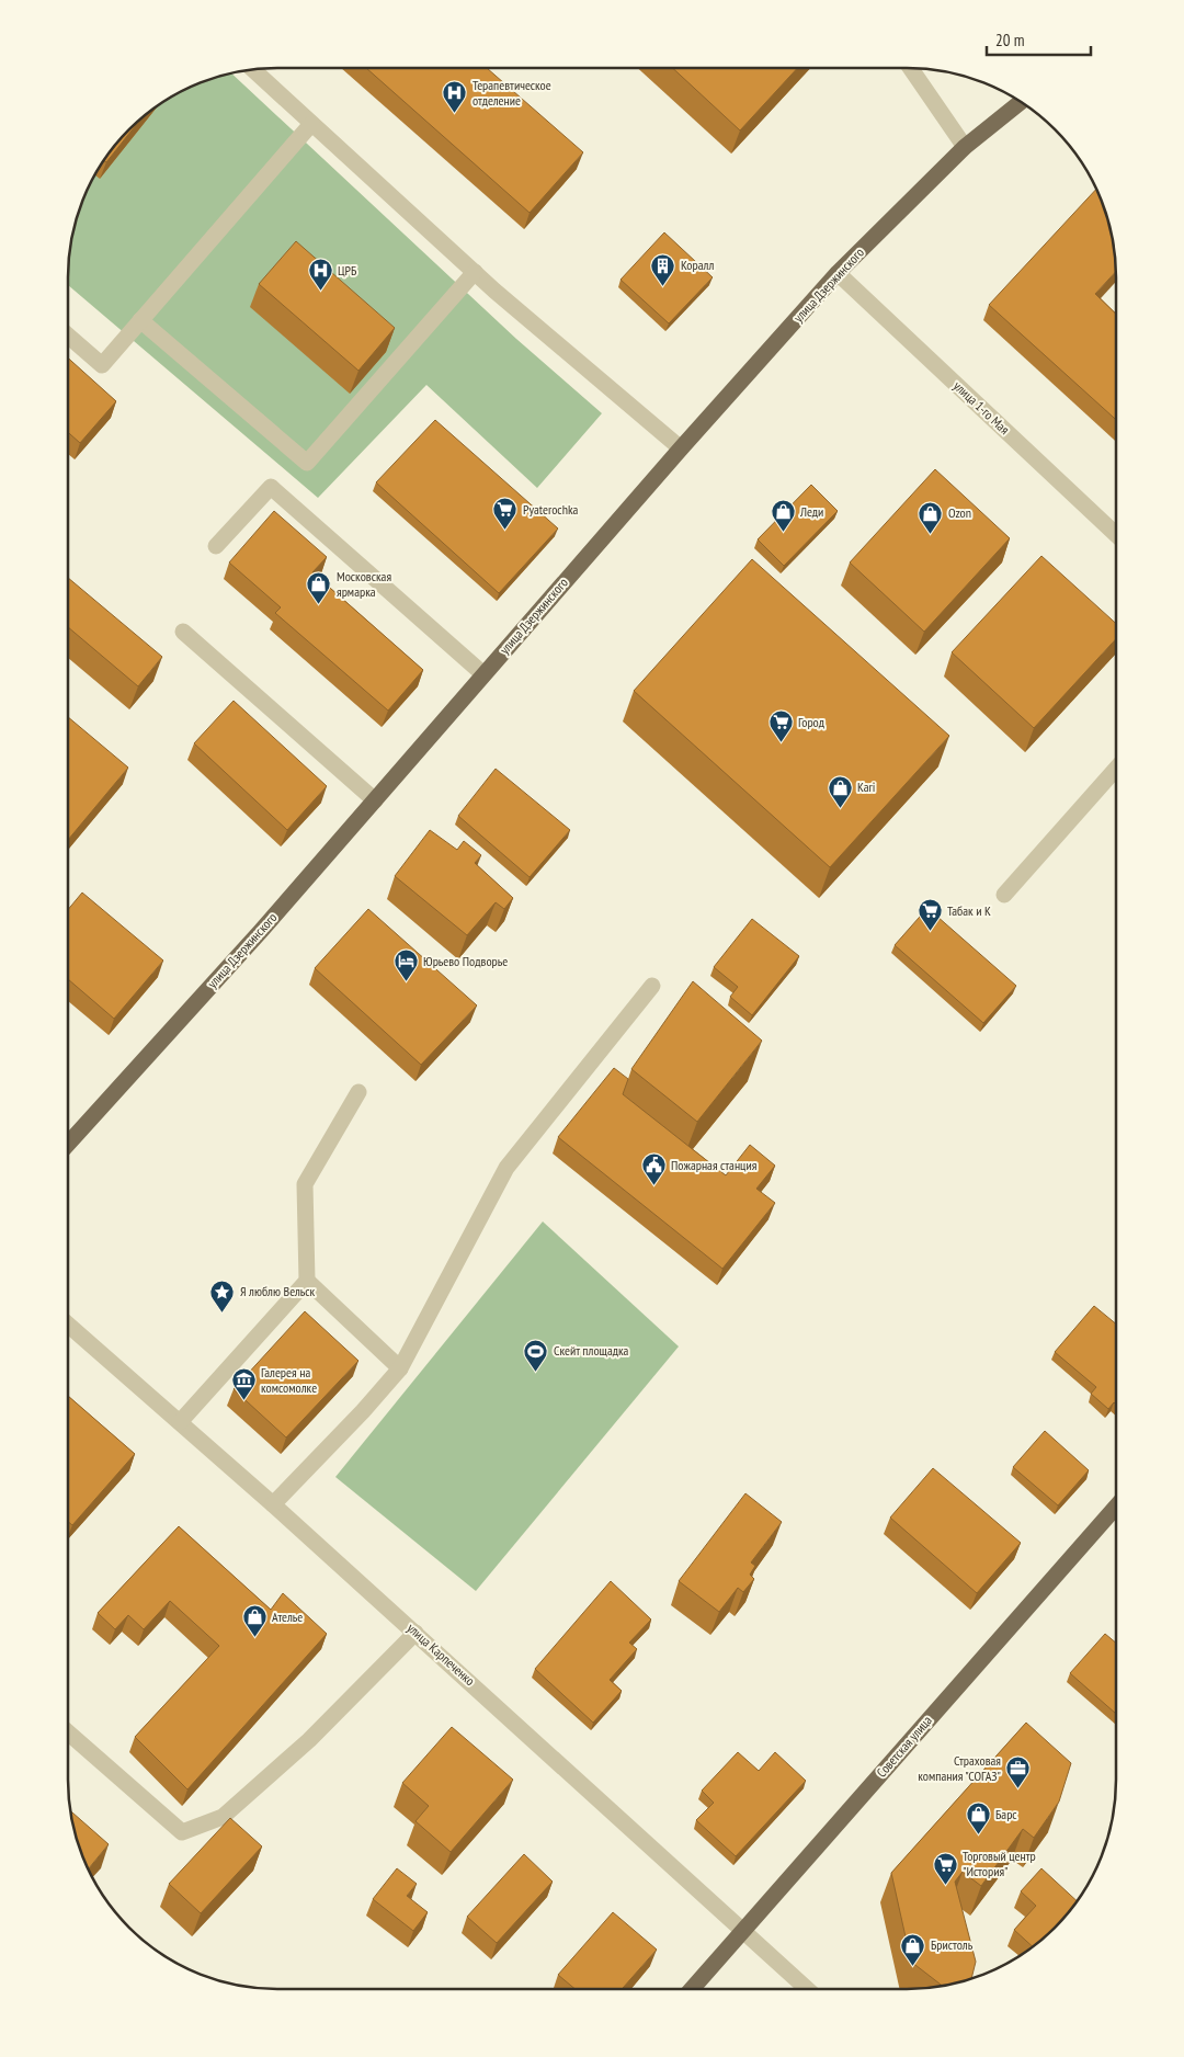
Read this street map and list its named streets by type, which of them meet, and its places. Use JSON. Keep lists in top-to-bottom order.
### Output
{
  "streets": {
    "main road": ["улица Дзержинского", "Советская улица"],
    "street": ["улица 1-го Мая", "улица Карпеченко"]
  },
  "crossings": [
    ["улица Дзержинского", "улица 1-го Мая"],
    ["улица Карпеченко", "Советская улица"]
  ],
  "places": {
    "hospital": ["Терапевтическое отделение", "ЦРБ"],
    "building": ["Коралл"],
    "supermarket": [
      "Pyaterochka",
      "Город",
      "Табак и К",
      "Торговый центр \"История\""
    ],
    "shop": [
      "Леди",
      "Ozon",
      "Московская ярмарка",
      "Kari",
      "Ателье",
      "Барс",
      "Бристоль"
    ],
    "hotel": ["Юрьево Подворье"],
    "public building": ["Пожарная станция"],
    "place": ["Я люблю Вельск"],
    "sports": ["Скейт площадка"],
    "museum": ["Галерея на комсомолке"],
    "office": ["Страховая компания \"СОГАЗ\""]
  },
  "scale_bar": "20 m"
}
